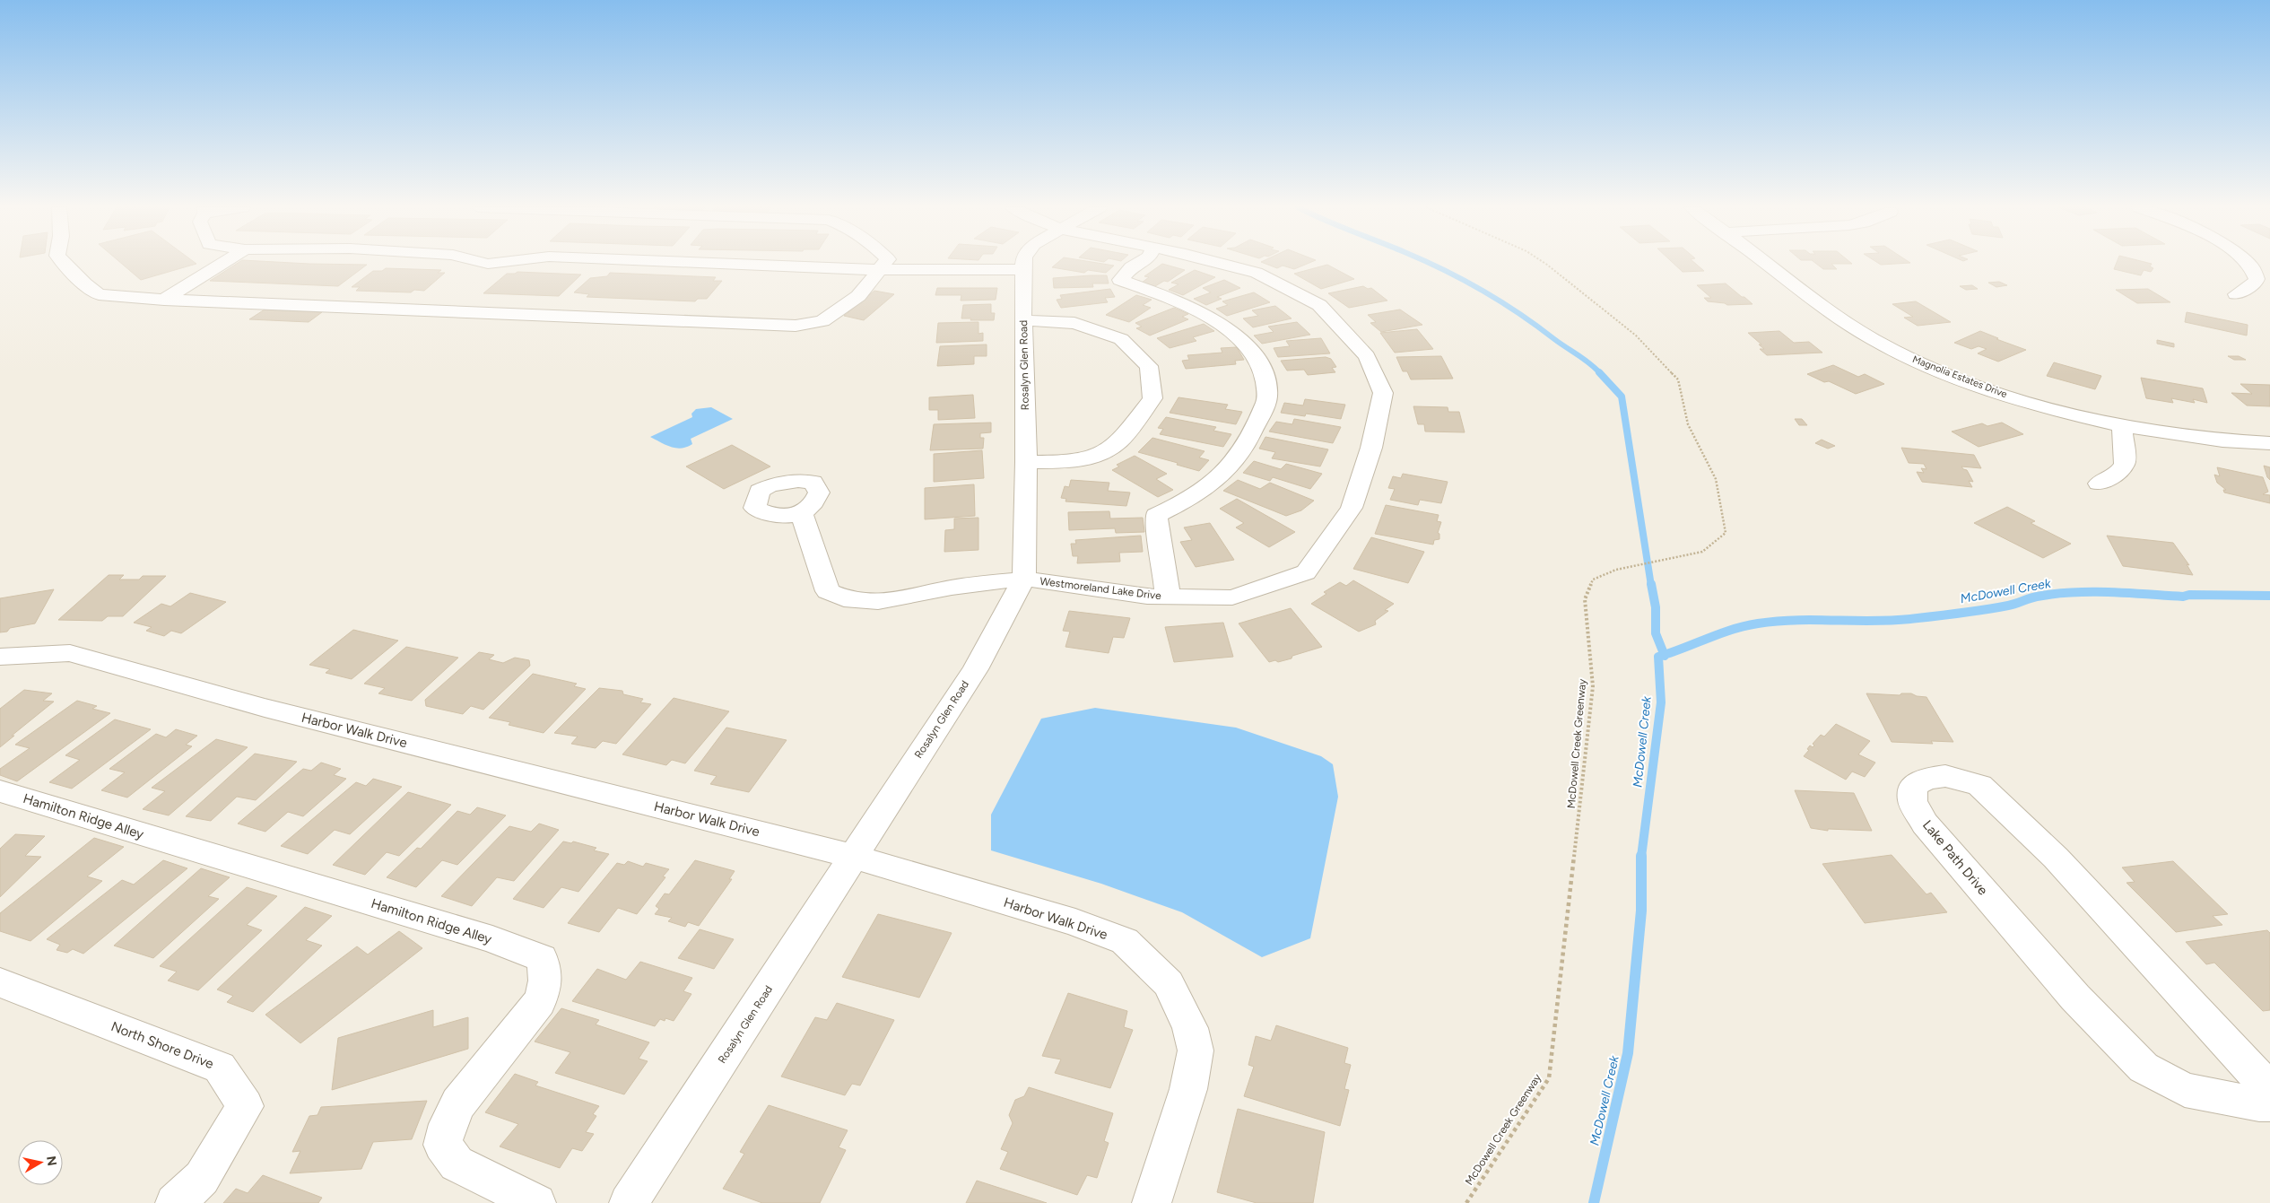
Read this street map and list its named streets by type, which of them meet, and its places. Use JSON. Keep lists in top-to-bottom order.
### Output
{
  "streets": {
    "street": [
      "Rosalyn Glen Road",
      "Magnolia Estates Drive",
      "Westmoreland Lake Drive",
      "Harbor Walk Drive",
      "Hamilton Ridge Alley",
      "Lake Path Drive",
      "North Shore Drive"
    ],
    "path": ["McDowell Creek Greenway"]
  },
  "crossings": [
    ["Rosalyn Glen Road", "Westmoreland Lake Drive"],
    ["Rosalyn Glen Road", "Harbor Walk Drive"]
  ],
  "water": ["McDowell Creek"],
  "north": "right"
}
